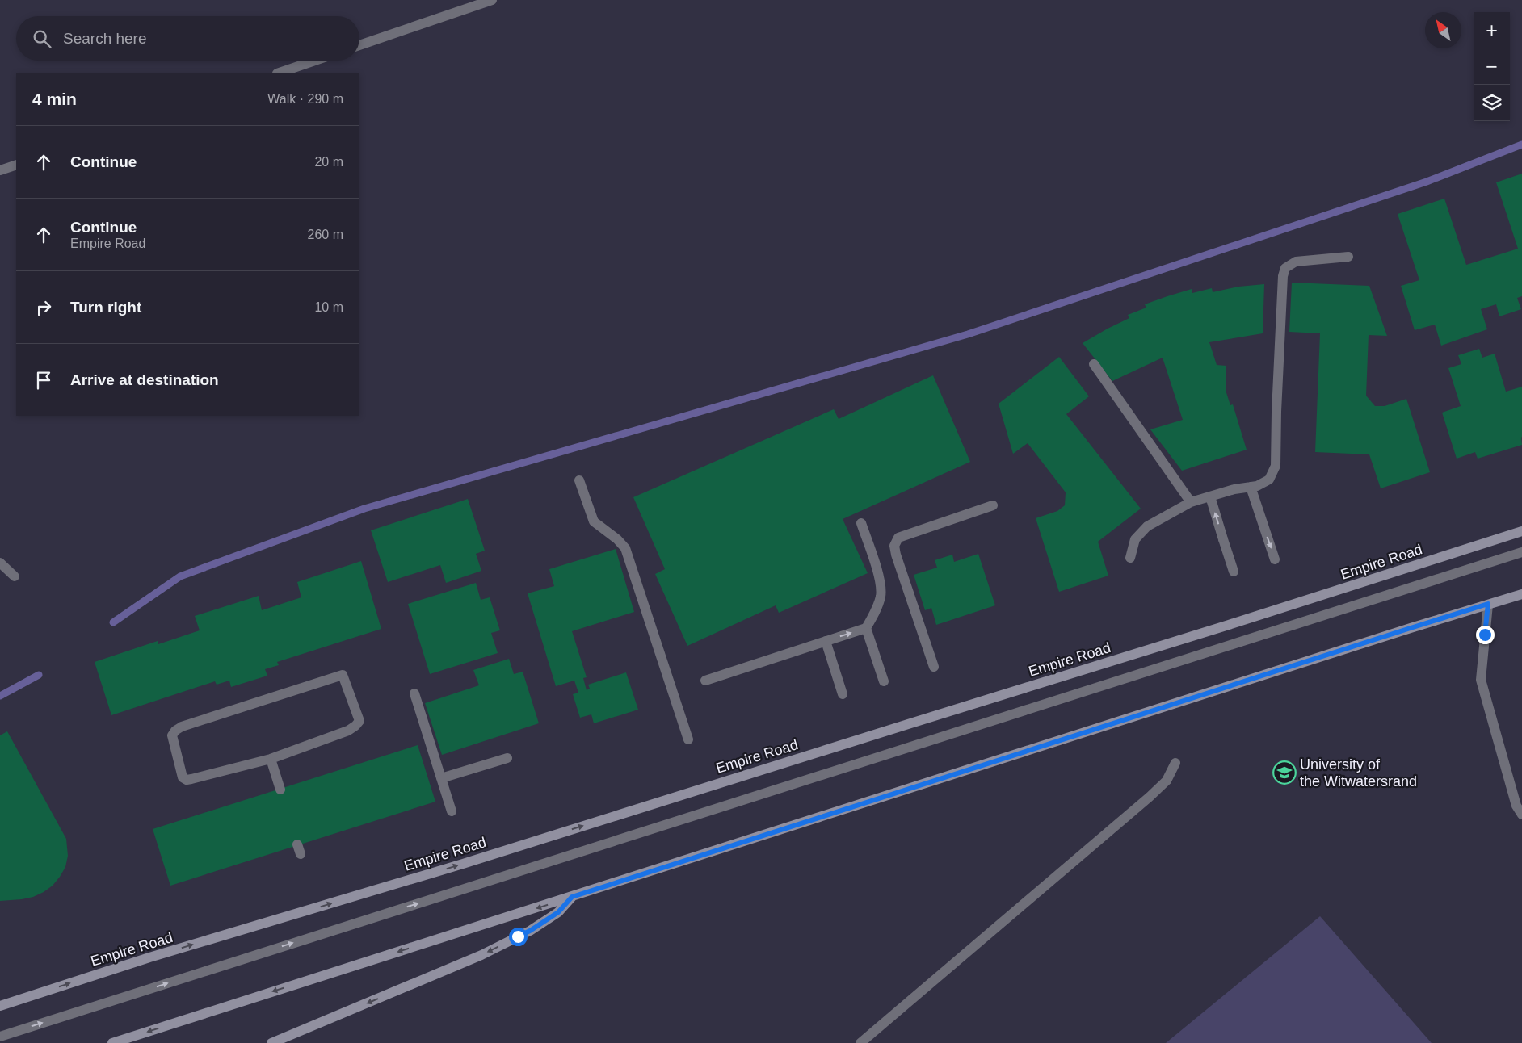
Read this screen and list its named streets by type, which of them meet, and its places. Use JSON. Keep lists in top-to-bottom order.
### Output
{
  "streets": {
    "main road": ["Empire Road"]
  },
  "places": {
    "school or university": ["University of the Witwatersrand"]
  },
  "north": "top left",
  "page": {
    "map_buttons": ["+", "−"],
    "search": "Search here",
    "heading": ["4 min", "Walk · 290 m"],
    "list": [
      ["Continue", "20 m"],
      ["Continue", "Empire Road", "260 m"],
      ["Turn right", "10 m"],
      "Arrive at destination"
    ]
  }
}
